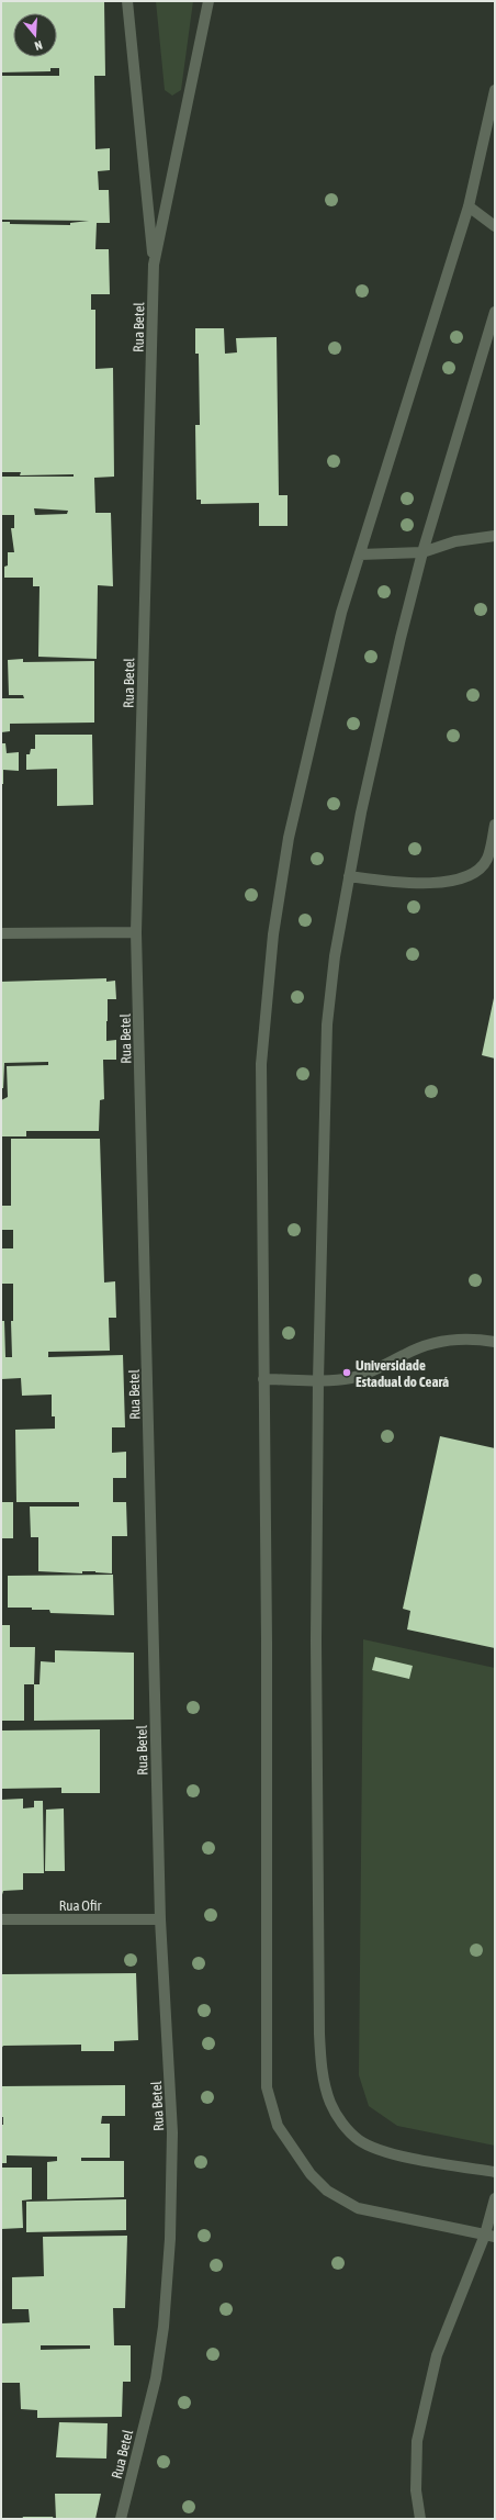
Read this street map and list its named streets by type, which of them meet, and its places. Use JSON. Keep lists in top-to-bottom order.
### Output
{
  "streets": {
    "street": ["Rua Betel", "Rua Ofir"]
  },
  "crossings": [
    ["Rua Betel", "Rua Ofir"]
  ],
  "places": ["Universidade Estadual do Ceará"],
  "north": "bottom"
}
